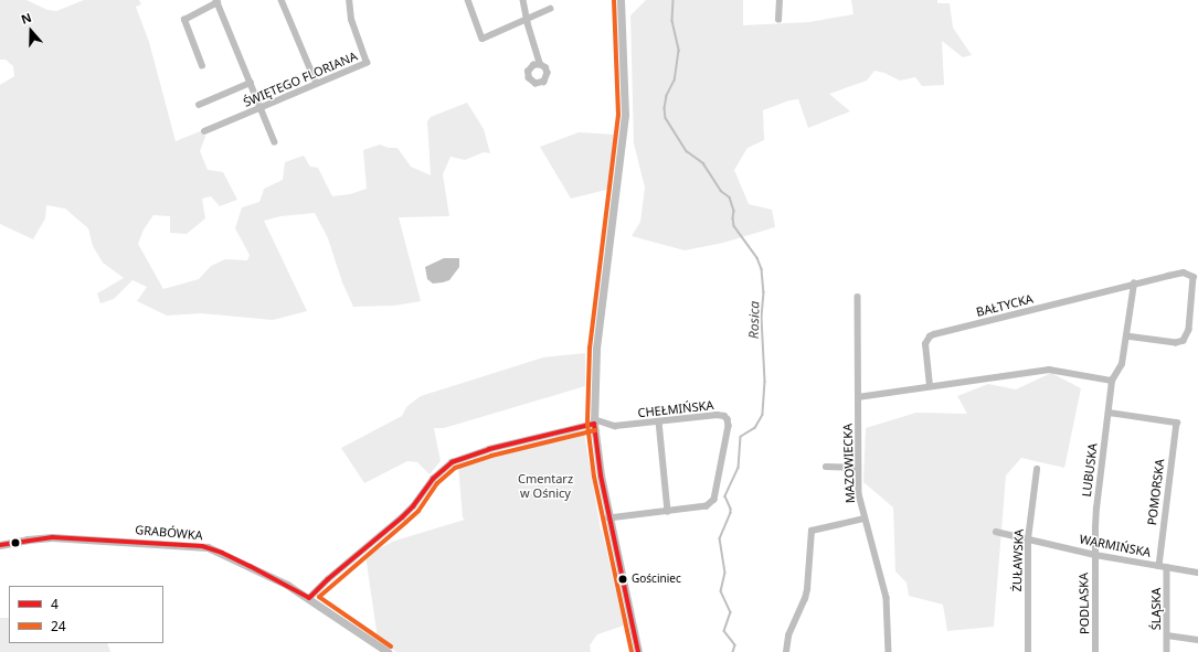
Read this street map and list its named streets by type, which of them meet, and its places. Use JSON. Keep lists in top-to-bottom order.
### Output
{
  "streets": {
    "street": [
      "ŚWIĘTEGO FLORIANA",
      "BAŁTYCKA",
      "CHEŁMIŃSKA",
      "MAZOWIECKA",
      "LUBUSKA",
      "POMORSKA",
      "GRABÓWKA",
      "WARMIŃSKA",
      "ŻUŁAWSKA",
      "PODLASKA",
      "ŚLĄSKA"
    ]
  },
  "crossings": [
    ["LUBUSKA", "POMORSKA"],
    ["LUBUSKA", "WARMIŃSKA"],
    ["LUBUSKA", "PODLASKA"],
    ["POMORSKA", "WARMIŃSKA"],
    ["WARMIŃSKA", "ŻUŁAWSKA"],
    ["WARMIŃSKA", "PODLASKA"],
    ["WARMIŃSKA", "ŚLĄSKA"]
  ],
  "water": ["Rosica"],
  "parks": ["Cmentarz w Ośnicy"],
  "places": ["Gościniec"],
  "lines": ["transit line 24", "transit line 4"],
  "legend": ["4", "24"],
  "north": "top"
}
